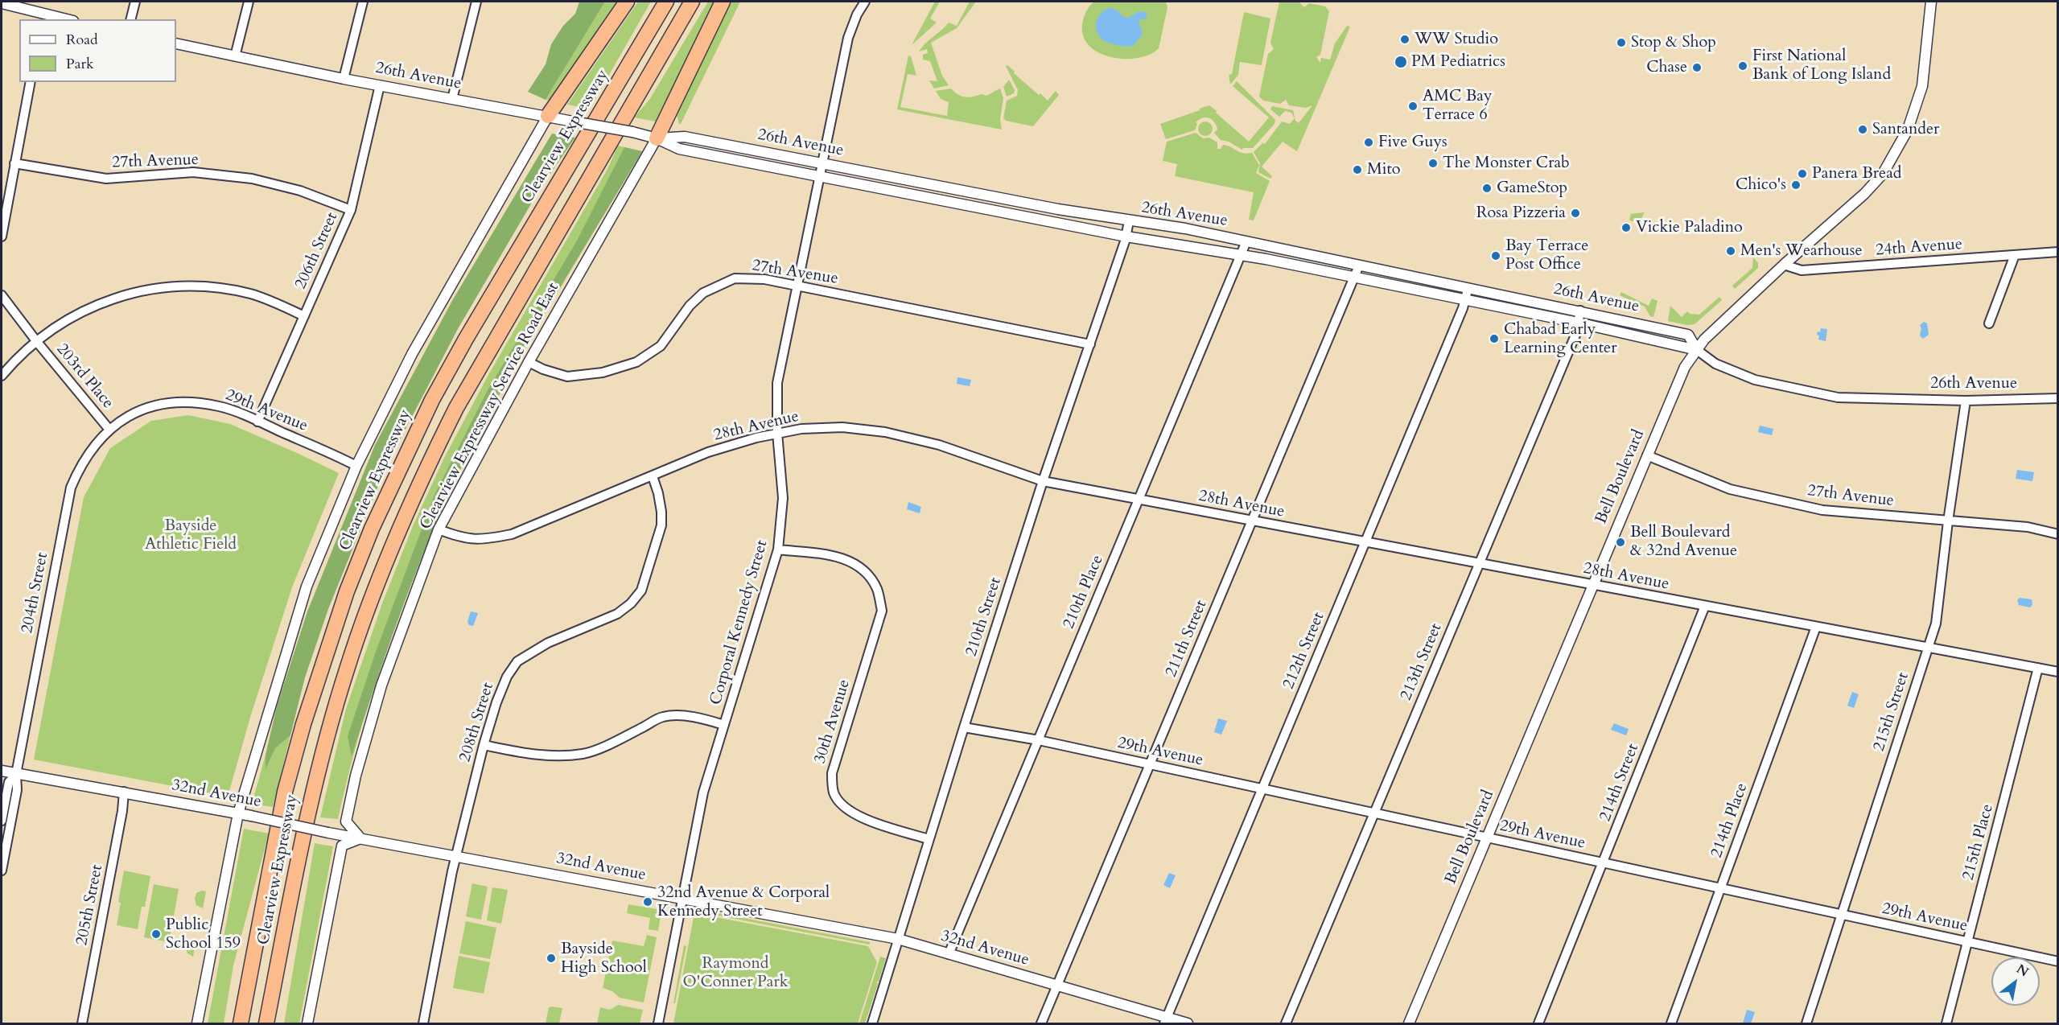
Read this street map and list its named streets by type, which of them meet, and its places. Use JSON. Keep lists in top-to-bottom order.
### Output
{
  "streets": {
    "highway": ["Clearview Expressway"],
    "street": [
      "26th Avenue",
      "27th Avenue",
      "24th Avenue",
      "206th Street",
      "203rd Place",
      "Clearview Expressway Service Road East",
      "29th Avenue",
      "28th Avenue",
      "Bell Boulevard",
      "210th Place",
      "204th Street",
      "210th Street",
      "Corporal Kennedy Street",
      "211th Street",
      "212th Street",
      "213th Street",
      "215th Street",
      "30th Avenue",
      "208th Street",
      "214th Street",
      "32nd Avenue",
      "214th Place",
      "215th Place",
      "205th Street"
    ]
  },
  "crossings": [
    ["26th Avenue", "Clearview Expressway"],
    ["26th Avenue", "206th Street"],
    ["26th Avenue", "Clearview Expressway Service Road East"],
    ["26th Avenue", "Bell Boulevard"],
    ["26th Avenue", "210th Place"],
    ["26th Avenue", "210th Street"],
    ["26th Avenue", "Corporal Kennedy Street"],
    ["26th Avenue", "211th Street"],
    ["26th Avenue", "212th Street"],
    ["26th Avenue", "213th Street"],
    ["26th Avenue", "215th Street"],
    ["Clearview Expressway", "29th Avenue"],
    ["Clearview Expressway", "32nd Avenue"],
    ["27th Avenue", "206th Street"],
    ["27th Avenue", "Clearview Expressway Service Road East"],
    ["27th Avenue", "Bell Boulevard"],
    ["27th Avenue", "210th Street"],
    ["27th Avenue", "Corporal Kennedy Street"],
    ["27th Avenue", "215th Street"],
    ["24th Avenue", "Bell Boulevard"],
    ["206th Street", "29th Avenue"],
    ["203rd Place", "29th Avenue"],
    ["203rd Place", "204th Street"],
    ["Clearview Expressway Service Road East", "28th Avenue"],
    ["Clearview Expressway Service Road East", "32nd Avenue"],
    ["29th Avenue", "Bell Boulevard"],
    ["29th Avenue", "210th Place"],
    ["29th Avenue", "204th Street"],
    ["29th Avenue", "210th Street"],
    ["29th Avenue", "211th Street"],
    ["29th Avenue", "212th Street"],
    ["29th Avenue", "213th Street"],
    ["29th Avenue", "215th Street"],
    ["29th Avenue", "214th Street"],
    ["29th Avenue", "214th Place"],
    ["29th Avenue", "215th Place"],
    ["28th Avenue", "Bell Boulevard"],
    ["28th Avenue", "210th Place"],
    ["28th Avenue", "210th Street"],
    ["28th Avenue", "Corporal Kennedy Street"],
    ["28th Avenue", "211th Street"],
    ["28th Avenue", "212th Street"],
    ["28th Avenue", "213th Street"],
    ["28th Avenue", "215th Street"],
    ["28th Avenue", "208th Street"],
    ["28th Avenue", "214th Street"],
    ["28th Avenue", "214th Place"],
    ["28th Avenue", "215th Place"],
    ["210th Place", "32nd Avenue"],
    ["204th Street", "32nd Avenue"],
    ["210th Street", "30th Avenue"],
    ["210th Street", "32nd Avenue"],
    ["Corporal Kennedy Street", "30th Avenue"],
    ["Corporal Kennedy Street", "32nd Avenue"],
    ["211th Street", "32nd Avenue"],
    ["212th Street", "32nd Avenue"],
    ["208th Street", "32nd Avenue"],
    ["32nd Avenue", "205th Street"]
  ],
  "parks": ["Bayside Athletic Field", "Raymond O'Conner Park"],
  "places": [
    "WW Studio",
    "Stop & Shop",
    "PM Pediatrics",
    "First National Bank of Long Island",
    "Chase",
    "AMC Bay Terrace 6",
    "Santander",
    "Five Guys",
    "The Monster Crab",
    "Mito",
    "Panera Bread",
    "Chico's",
    "GameStop",
    "Rosa Pizzeria",
    "Vickie Paladino",
    "Men's Wearhouse",
    "Bay Terrace Post Office",
    "Chabad Early Learning Center",
    "Bell Boulevard & 32nd Avenue",
    "32nd Avenue & Corporal Kennedy Street",
    "Public School 159",
    "Bayside High School"
  ],
  "legend": ["Road", "Park"],
  "north": "top right"
}
